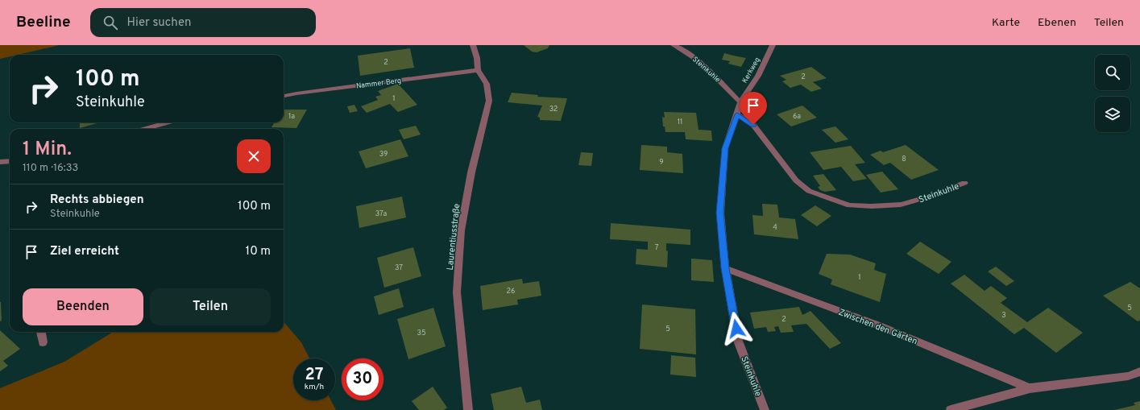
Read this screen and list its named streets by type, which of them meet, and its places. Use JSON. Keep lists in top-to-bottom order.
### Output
{
  "streets": {
    "street": [
      "Steinkuhle",
      "Kerkweg",
      "Nammer Berg",
      "Laurentiusstraße",
      "Zwischen den Gärten"
    ]
  },
  "crossings": [
    ["Steinkuhle", "Kerkweg"],
    ["Steinkuhle", "Zwischen den Gärten"],
    ["Nammer Berg", "Laurentiusstraße"]
  ],
  "house_numbers": [
    "2",
    "2",
    "1",
    "32",
    "1a",
    "6a",
    "11",
    "39",
    "8",
    "9",
    "37a",
    "4",
    "7",
    "37",
    "1",
    "26",
    "5",
    "3",
    "2",
    "5",
    "35"
  ],
  "page": {
    "header": "Beeline",
    "search": "Hier suchen",
    "nav": ["Karte", "Ebenen", "Teilen"],
    "turn": ["100 m", "Steinkuhle"],
    "heading": ["1 Min.", "110 m · 16:33"],
    "list": [
      {
        "name": "Rechts abbiegen",
        "note": "Steinkuhle",
        "value": "100 m"
      },
      {
        "name": "Ziel erreicht",
        "value": "10 m"
      }
    ],
    "buttons": ["Beenden", "Teilen"],
    "speed": "27 km/h",
    "limit": "30"
  }
}
